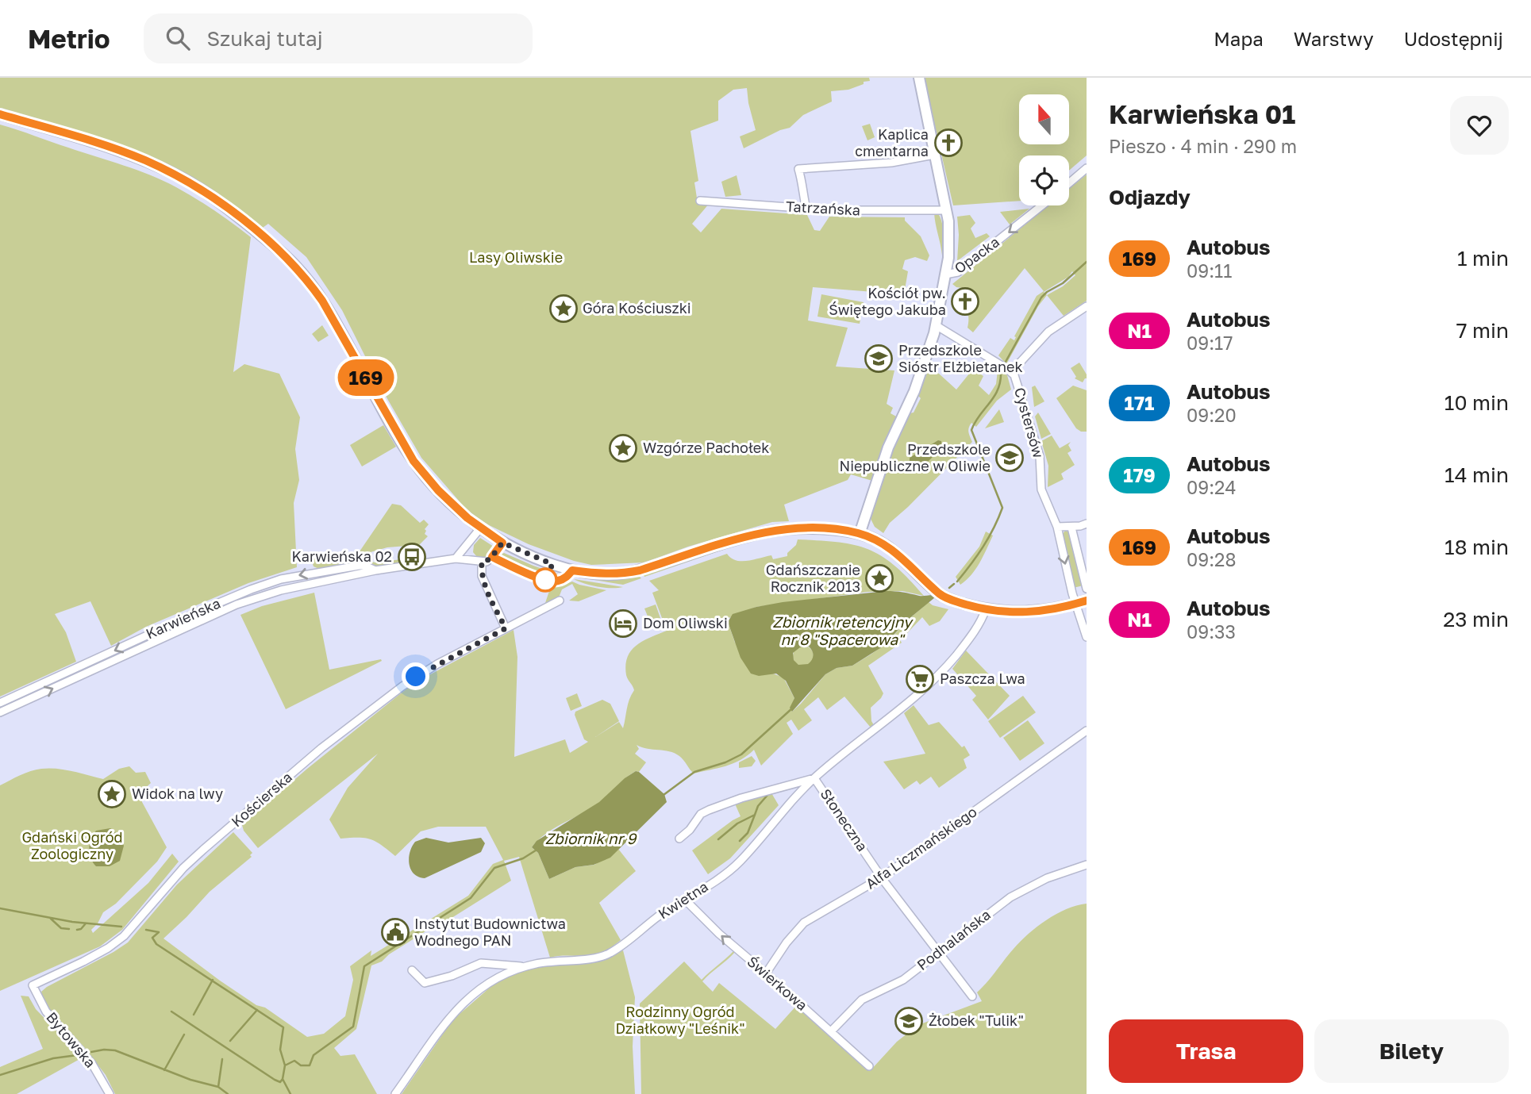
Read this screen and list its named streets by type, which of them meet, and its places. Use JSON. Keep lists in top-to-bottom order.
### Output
{
  "streets": {
    "main road": ["Opacka"],
    "street": [
      "Tatrzańska",
      "Cystersów",
      "Karwieńska",
      "Kościerska",
      "Słoneczna",
      "Alfa Liczmańskiego",
      "Kwietna",
      "Podhalańska",
      "Świerkowa",
      "Bytowska"
    ]
  },
  "crossings": [
    ["Opacka", "Cystersów"],
    ["Kościerska", "Bytowska"],
    ["Słoneczna", "Alfa Liczmańskiego"],
    ["Słoneczna", "Kwietna"],
    ["Słoneczna", "Podhalańska"],
    ["Alfa Liczmańskiego", "Świerkowa"],
    ["Kwietna", "Świerkowa"],
    ["Podhalańska", "Świerkowa"]
  ],
  "one_way": ["Świerkowa"],
  "water": ["Zbiornik retencyjny nr 8 \"Spacerowa\"", "Zbiornik nr 9"],
  "parks": ["Lasy Oliwskie", "Gdański Ogród Zoologiczny", "Rodzinny Ogród Działkowy \"Leśnik\""],
  "places": {
    "church": ["Kaplica cmentarna", "Kościół pw. Świętego Jakuba"],
    "place": [
      "Góra Kościuszki",
      "Wzgórze Pachołek",
      "Gdańszczanie Rocznik 2013",
      "Widok na lwy"
    ],
    "school or university": ["Przedszkole Sióstr Elżbietanek", "Przedszkole Niepubliczne w Oliwie", "Żłobek \"Tulik\""],
    "bus stop": ["Karwieńska 02"],
    "hotel": ["Dom Oliwski"],
    "supermarket": ["Paszcza Lwa"],
    "public building": ["Instytut Budownictwa Wodnego PAN"]
  },
  "lines": ["bus line 169"],
  "north": "top",
  "page": {
    "header": "Metrio",
    "search": "Szukaj tutaj",
    "nav": ["Mapa", "Warstwy", "Udostępnij"],
    "on_map": "169",
    "heading": [
      ["Karwieńska 01", "Pieszo · 4 min · 290 m"],
      "Odjazdy"
    ],
    "list": [
      {
        "mark": "169",
        "name": "Autobus",
        "note": "09:11",
        "value": "1 min"
      },
      {
        "mark": "N1",
        "name": "Autobus",
        "note": "09:17",
        "value": "7 min"
      },
      {
        "mark": "171",
        "name": "Autobus",
        "note": "09:20",
        "value": "10 min"
      },
      {
        "mark": "179",
        "name": "Autobus",
        "note": "09:24",
        "value": "14 min"
      },
      {
        "mark": "169",
        "name": "Autobus",
        "note": "09:28",
        "value": "18 min"
      },
      {
        "mark": "N1",
        "name": "Autobus",
        "note": "09:33",
        "value": "23 min"
      }
    ],
    "buttons": ["Trasa", "Bilety"]
  }
}
